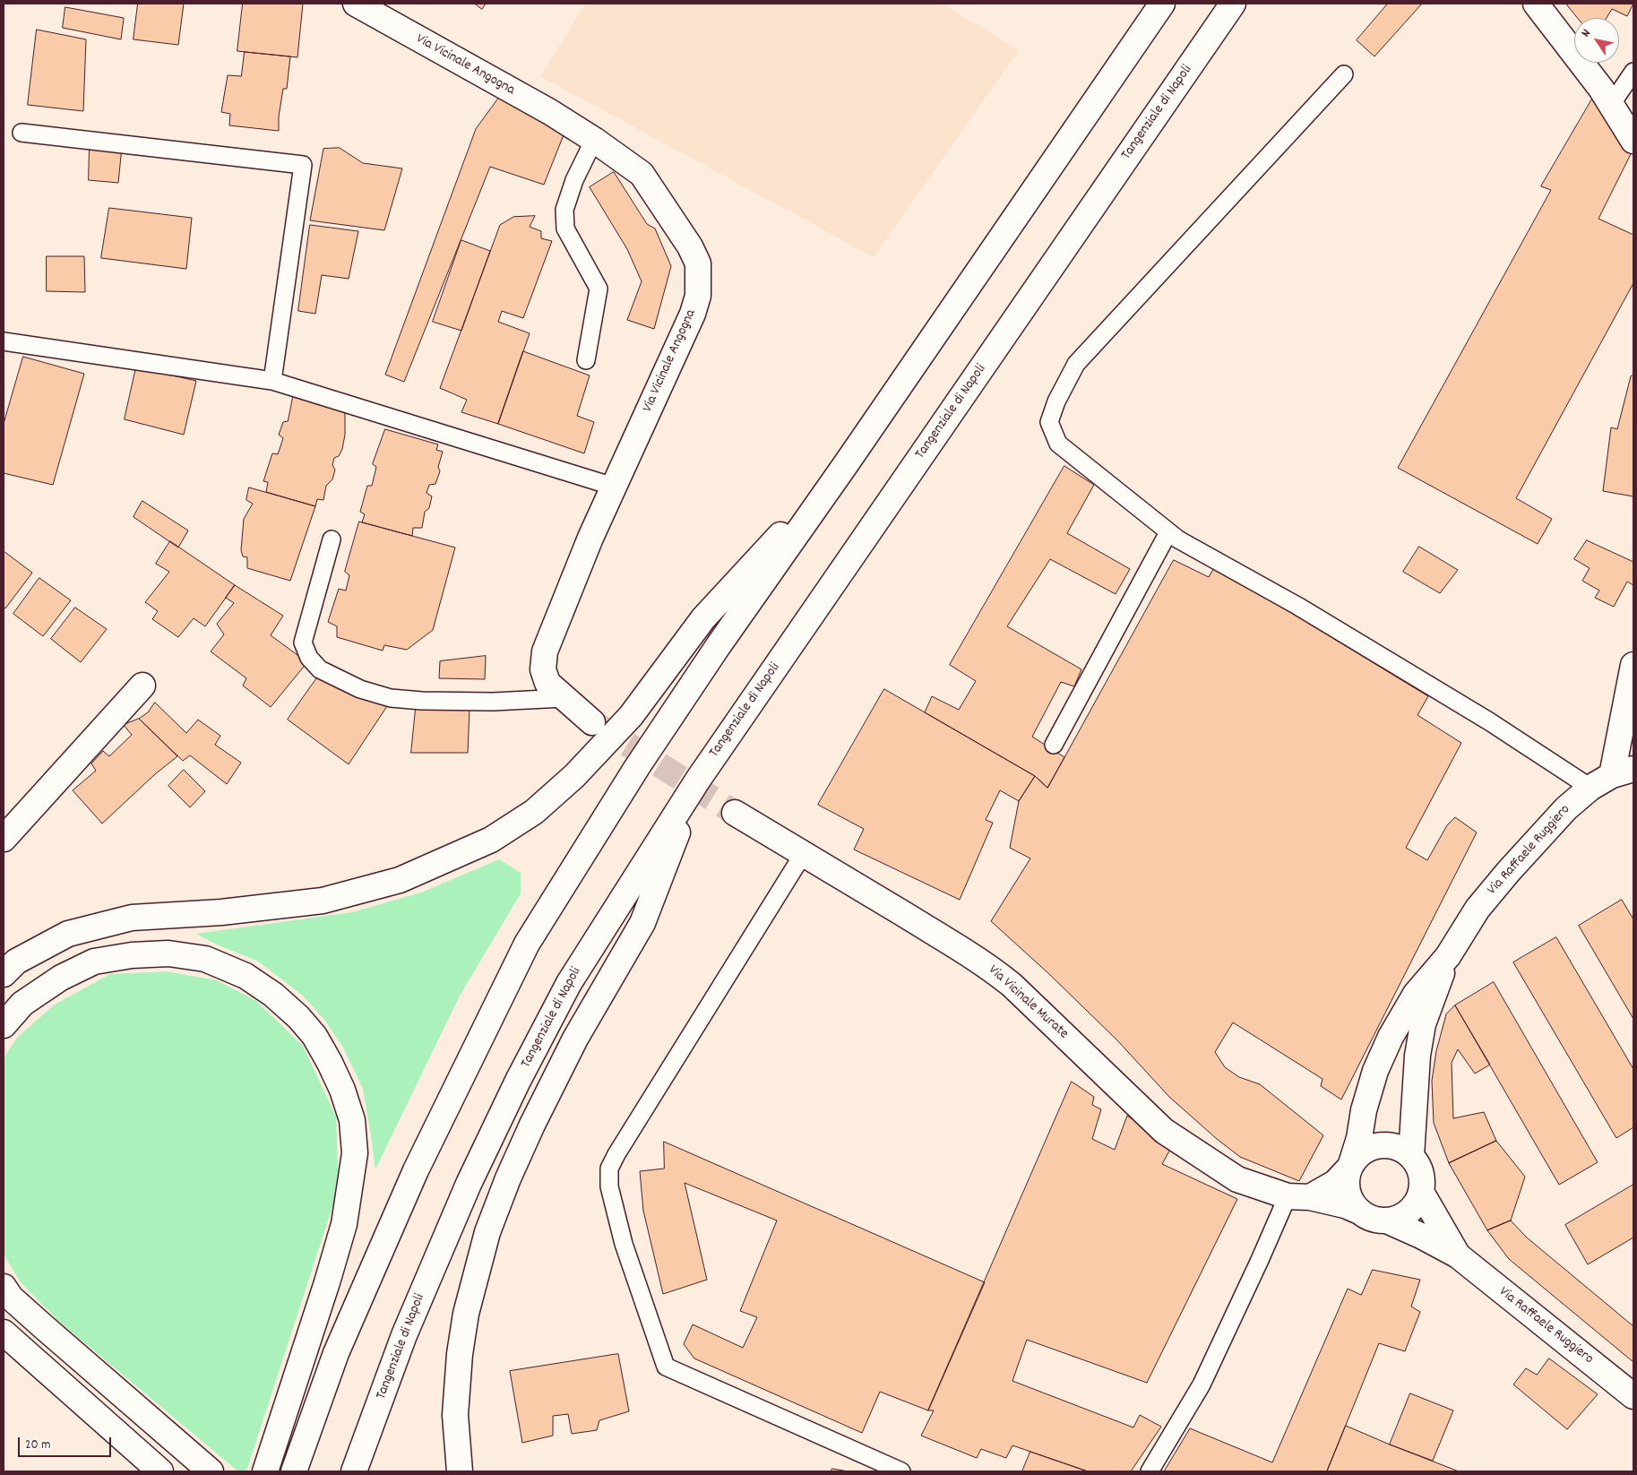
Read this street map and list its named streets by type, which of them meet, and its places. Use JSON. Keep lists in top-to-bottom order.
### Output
{
  "streets": {
    "main road": [
      "Via Vicinale Angogna",
      "Tangenziale di Napoli",
      "Via Raffaele Ruggiero",
      "Via Vicinale Murate"
    ]
  },
  "crossings": [
    ["Via Raffaele Ruggiero", "Via Vicinale Murate"]
  ],
  "scale_bar": "20 m",
  "north": "top left"
}
